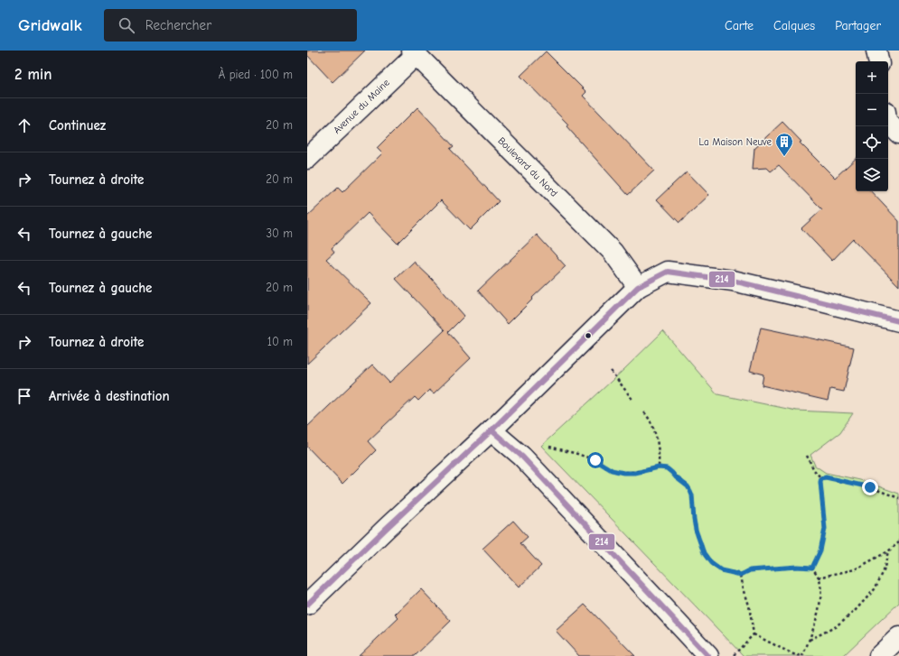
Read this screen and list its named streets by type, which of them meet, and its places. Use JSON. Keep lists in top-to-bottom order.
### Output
{
  "streets": {
    "street": ["Avenue du Maine", "Boulevard du Nord"]
  },
  "crossings": [
    ["Avenue du Maine", "Boulevard du Nord"]
  ],
  "places": {
    "building": ["La Maison Neuve"]
  },
  "lines": ["transit line 214"],
  "page": {
    "header": "Gridwalk",
    "search": "Rechercher",
    "nav": ["Carte", "Calques", "Partager"],
    "heading": ["2 min", "À pied · 100 m"],
    "map_buttons": ["+", "−"],
    "list": [
      ["Continuez", "20 m"],
      ["Tournez à droite", "20 m"],
      ["Tournez à gauche", "30 m"],
      ["Tournez à gauche", "20 m"],
      ["Tournez à droite", "10 m"],
      "Arrivée à destination"
    ]
  }
}
